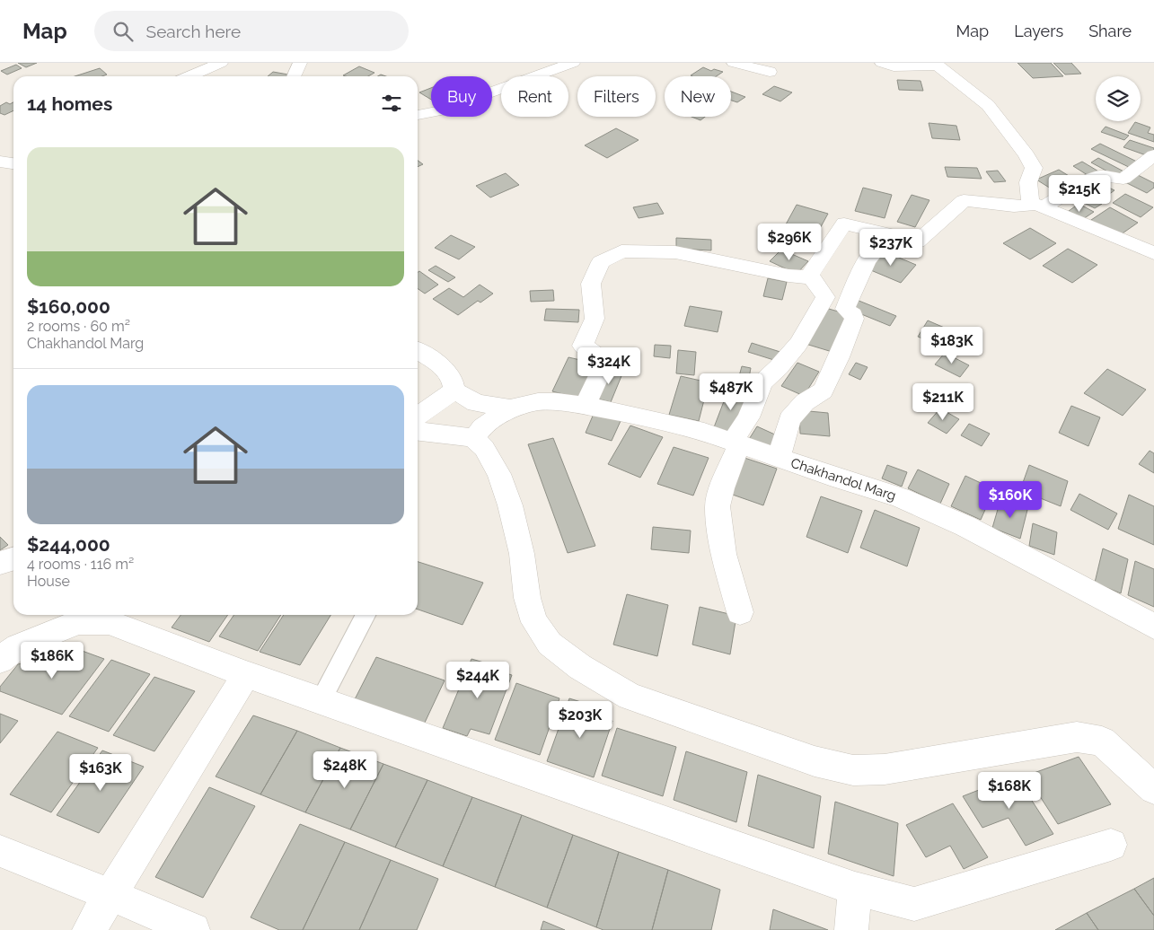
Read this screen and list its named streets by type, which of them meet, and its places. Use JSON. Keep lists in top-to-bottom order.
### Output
{
  "streets": {
    "street": ["Chakhandol Marg"]
  },
  "page": {
    "header": "Map",
    "search": "Search here",
    "nav": ["Map", "Layers", "Share"],
    "chip": [
      "Buy",
      "Rent",
      "Filters",
      "New"
    ],
    "heading": "14 homes",
    "list": [
      {
        "name": "$160,000",
        "note": "2 rooms · 60 m² · Chakhandol Marg"
      },
      {
        "name": "$244,000",
        "note": "4 rooms · 116 m² · House"
      }
    ],
    "price": [
      "$215K",
      "$296K",
      "$237K",
      "$183K",
      "$324K",
      "$487K",
      "$211K",
      "$160K",
      "$186K",
      "$244K",
      "$203K",
      "$248K",
      "$163K",
      "$168K"
    ]
  }
}
